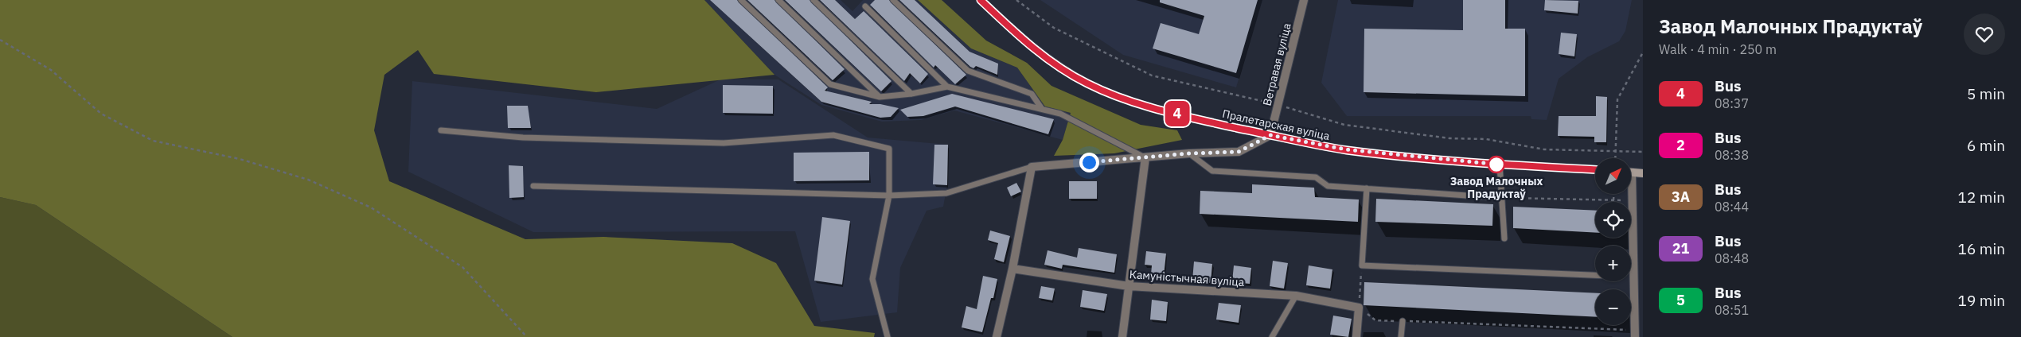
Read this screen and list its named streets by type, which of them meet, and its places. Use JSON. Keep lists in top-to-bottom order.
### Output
{
  "streets": {
    "main road": ["Пралетарская вуліца"],
    "street": ["Ветравая вуліца", "Камуністычная вуліца"]
  },
  "crossings": [
    ["Ветравая вуліца", "Пралетарская вуліца"]
  ],
  "places": ["Завод Малочных Прадуктаў"],
  "lines": ["bus line 4"],
  "north": "top right",
  "page": {
    "on_map": "4",
    "heading": ["Завод Малочных Прадуктаў", "Walk · 4 min · 250 m"],
    "list": [
      {
        "mark": "4",
        "name": "Bus",
        "note": "08:37",
        "value": "5 min"
      },
      {
        "mark": "2",
        "name": "Bus",
        "note": "08:38",
        "value": "6 min"
      },
      {
        "mark": "3А",
        "name": "Bus",
        "note": "08:44",
        "value": "12 min"
      },
      {
        "mark": "21",
        "name": "Bus",
        "note": "08:48",
        "value": "16 min"
      },
      {
        "mark": "5",
        "name": "Bus",
        "note": "08:51",
        "value": "19 min"
      }
    ],
    "map_buttons": ["+", "−"]
  }
}
